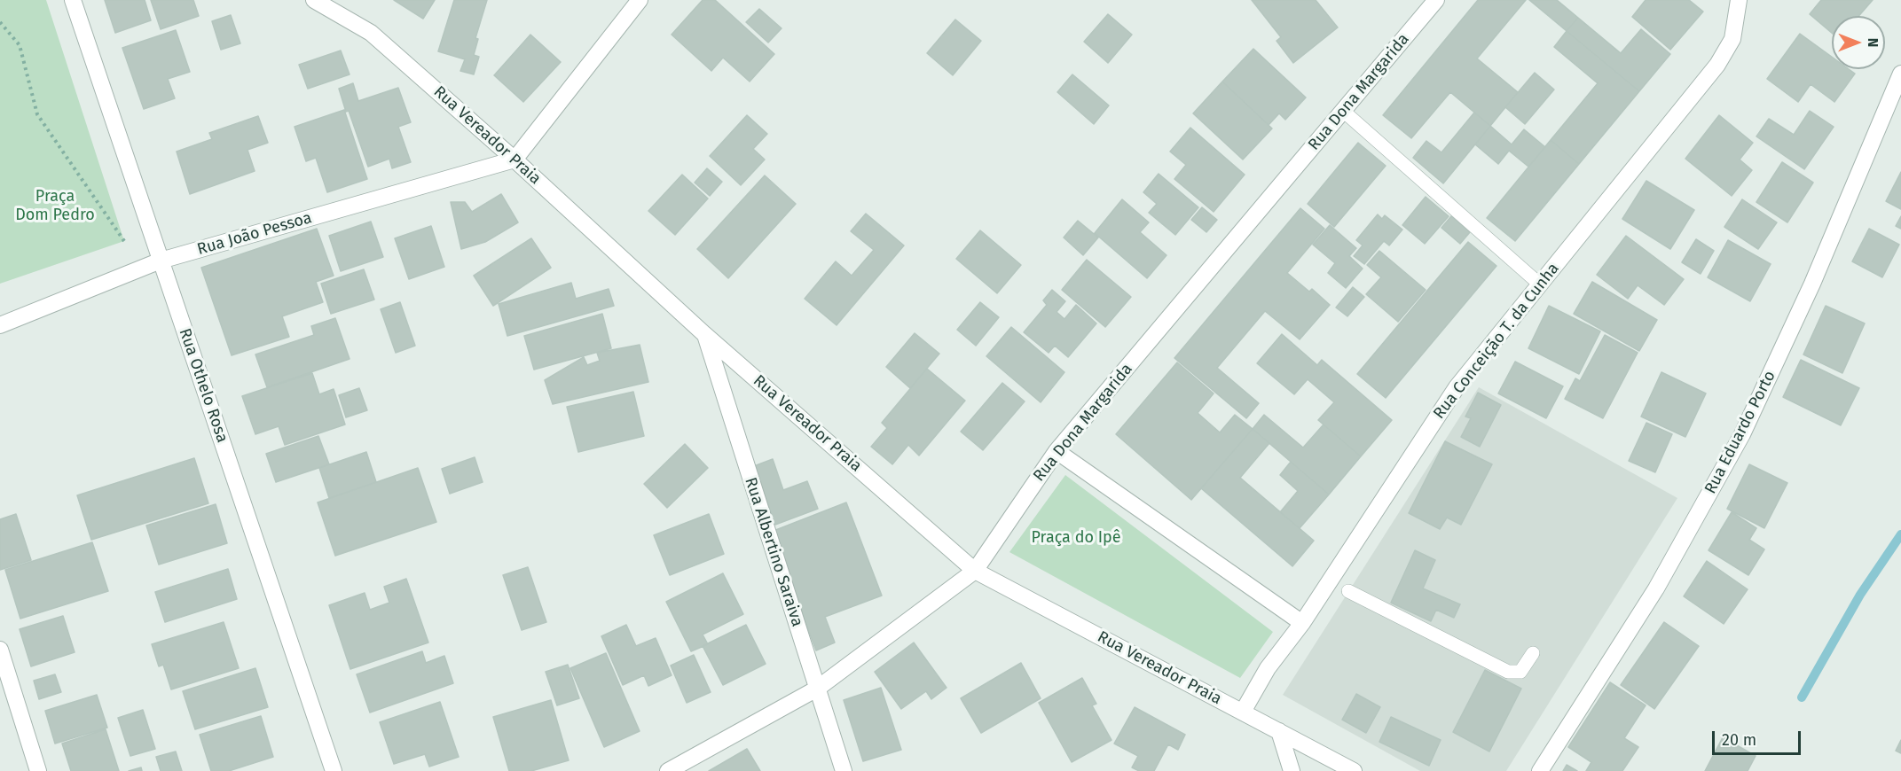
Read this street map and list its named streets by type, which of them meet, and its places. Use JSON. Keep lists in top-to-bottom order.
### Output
{
  "streets": {
    "street": [
      "Rua Dona Margarida",
      "Rua Vereador Praia",
      "Rua João Pessoa",
      "Rua Conceição T. da Cunha",
      "Rua Othelo Rosa",
      "Rua Eduardo Porto",
      "Rua Albertino Saraiva"
    ]
  },
  "crossings": [
    ["Rua Dona Margarida", "Rua Vereador Praia"],
    ["Rua Dona Margarida", "Rua Albertino Saraiva"],
    ["Rua Vereador Praia", "Rua João Pessoa"],
    ["Rua Vereador Praia", "Rua Conceição T. da Cunha"],
    ["Rua Vereador Praia", "Rua Albertino Saraiva"],
    ["Rua João Pessoa", "Rua Othelo Rosa"]
  ],
  "parks": ["Praça Dom Pedro", "Praça do Ipê"],
  "scale_bar": "20 m",
  "north": "right"
}
